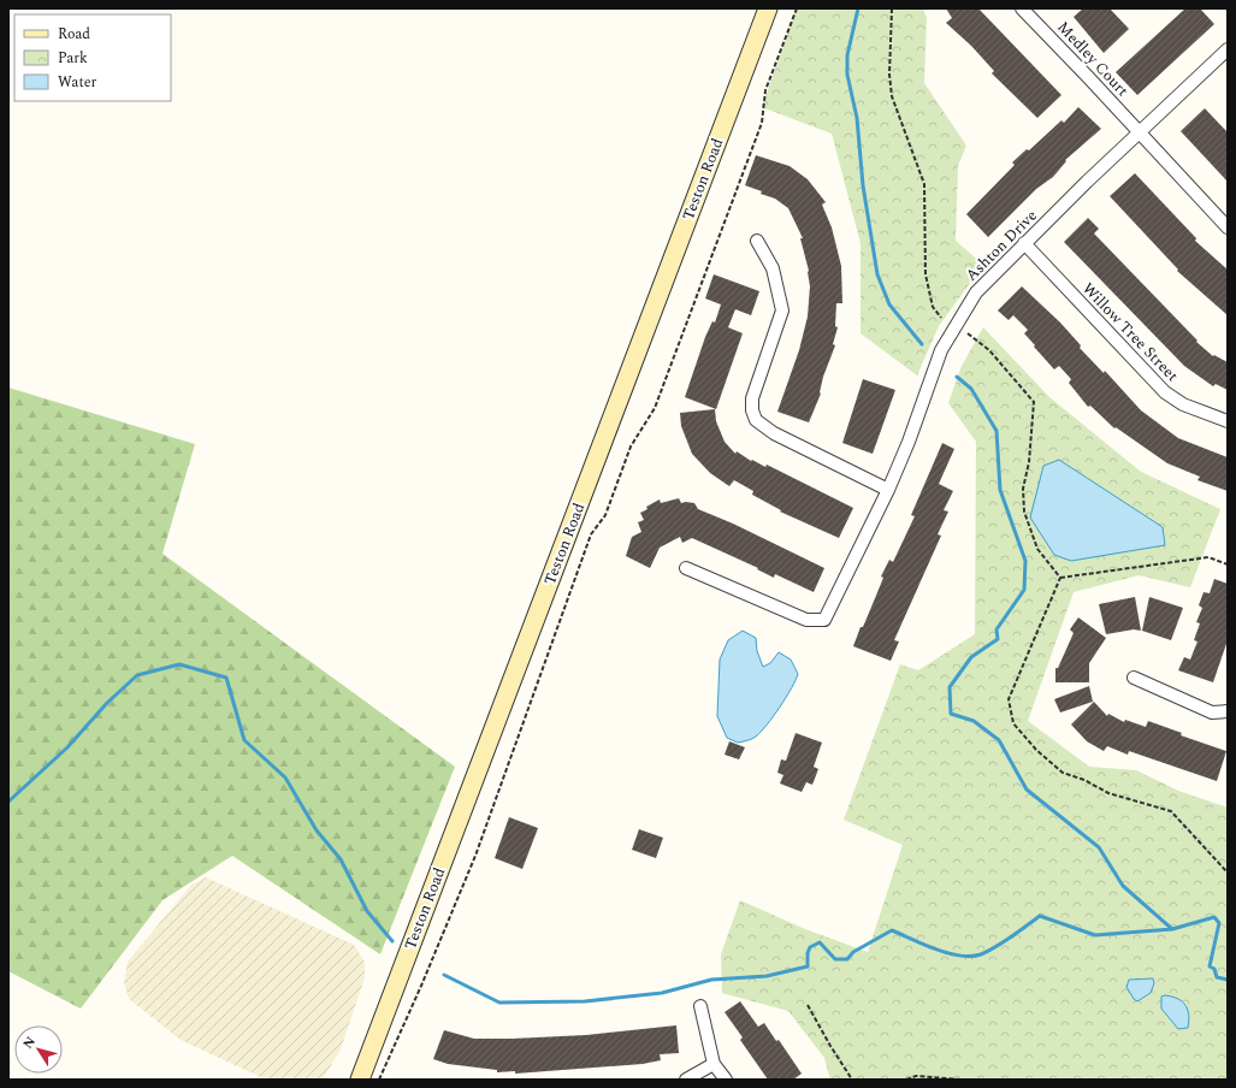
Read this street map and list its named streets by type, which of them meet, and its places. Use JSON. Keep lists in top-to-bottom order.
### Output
{
  "streets": {
    "main road": ["Teston Road"],
    "street": ["Medley Court", "Ashton Drive", "Willow Tree Street"]
  },
  "crossings": [
    ["Medley Court", "Ashton Drive"],
    ["Ashton Drive", "Willow Tree Street"]
  ],
  "legend": ["Road", "Park", "Water"],
  "north": "top left"
}
